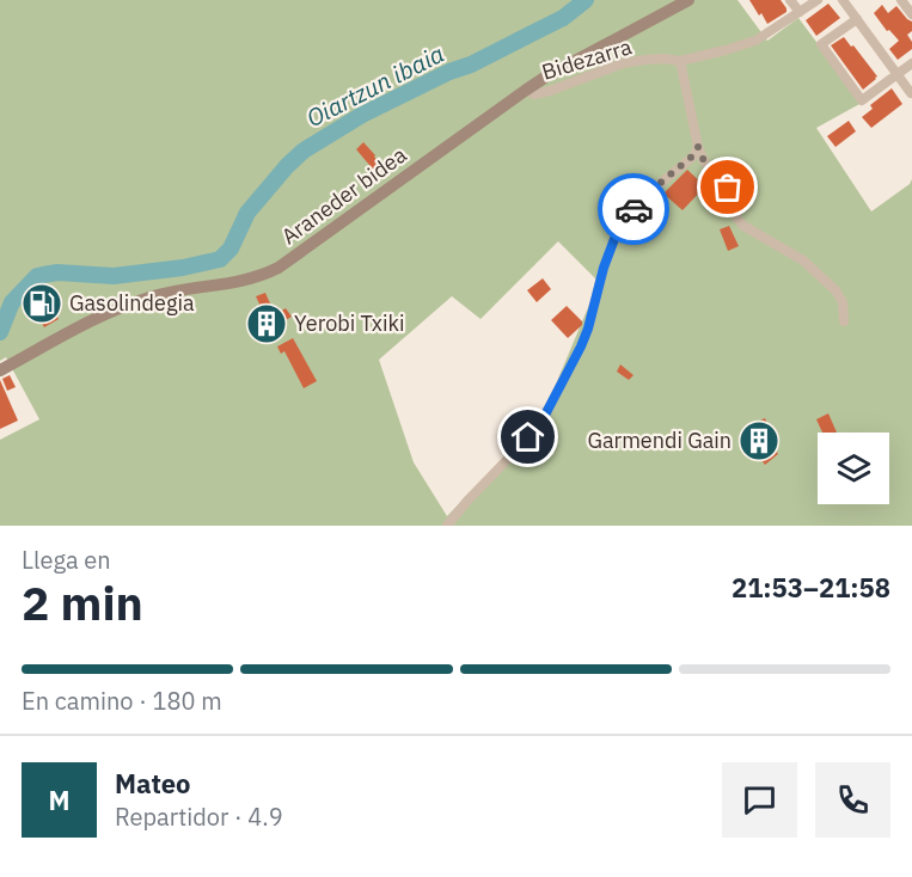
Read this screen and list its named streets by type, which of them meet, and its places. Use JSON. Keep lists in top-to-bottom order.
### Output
{
  "streets": {
    "street": ["Bidezarra", "Araneder bidea"]
  },
  "crossings": [
    ["Bidezarra", "Araneder bidea"]
  ],
  "water": ["Oiartzun ibaia"],
  "places": {
    "fuel station": ["Gasolindegia"],
    "building": ["Yerobi Txiki", "Garmendi Gain"]
  },
  "page": {
    "heading": ["2 min", "Llega en", "21:53–21:58"],
    "panel": ["Mateo", "Repartidor · 4.9"],
    "bar": "En camino · 180 m",
    "round": "M"
  }
}
